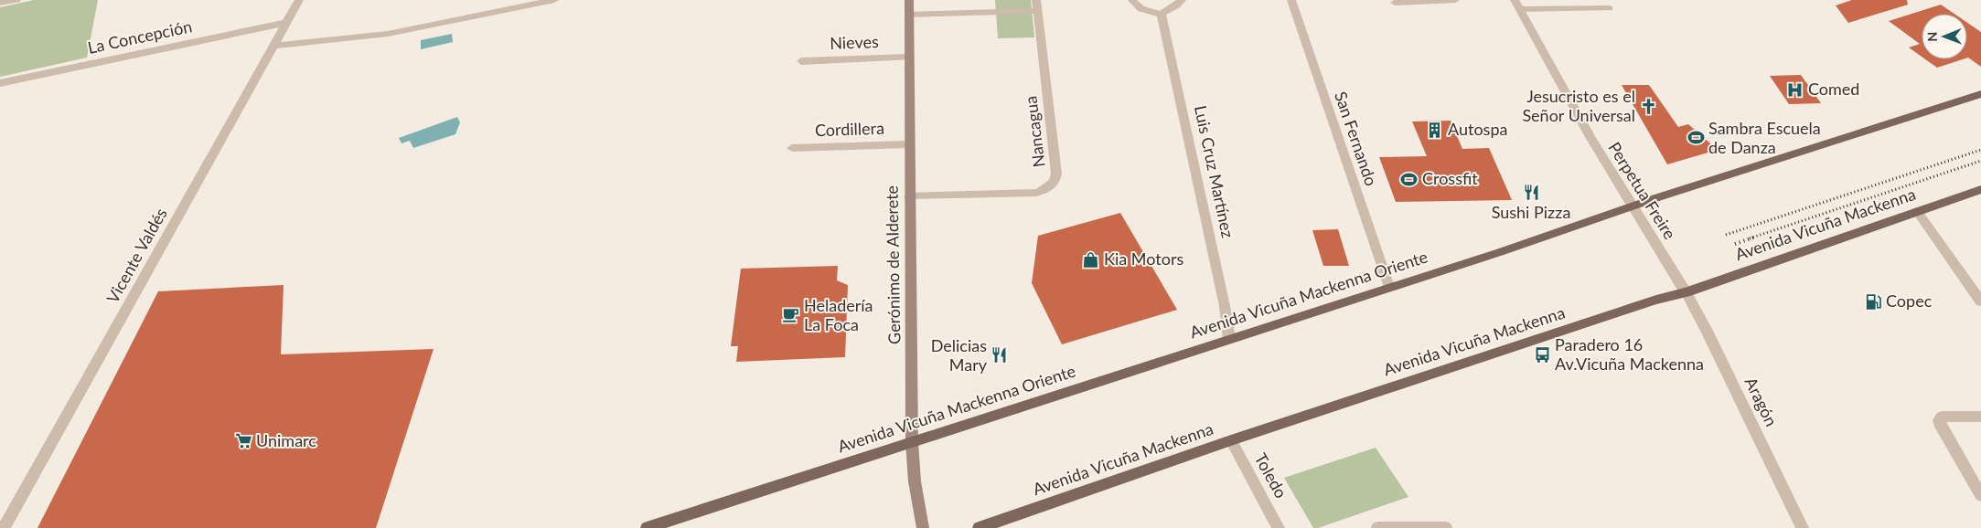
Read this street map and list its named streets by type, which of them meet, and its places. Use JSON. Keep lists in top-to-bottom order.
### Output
{
  "streets": {
    "main road": ["Avenida Vicuña Mackenna", "Gerónimo de Alderete", "Avenida Vicuña Mackenna Oriente"],
    "street": [
      "La Concepción",
      "Nieves",
      "Cordillera",
      "Nancagua",
      "San Fernando",
      "Luis Cruz Martínez",
      "Perpetua Freire",
      "Vicente Valdés",
      "Aragón",
      "Toledo"
    ]
  },
  "crossings": [
    ["La Concepción", "Vicente Valdés"],
    ["Nieves", "Gerónimo de Alderete"],
    ["Cordillera", "Gerónimo de Alderete"],
    ["Nancagua", "Gerónimo de Alderete"],
    ["San Fernando", "Avenida Vicuña Mackenna Oriente"],
    ["Luis Cruz Martínez", "Avenida Vicuña Mackenna Oriente"],
    ["Perpetua Freire", "Avenida Vicuña Mackenna"],
    ["Perpetua Freire", "Avenida Vicuña Mackenna Oriente"],
    ["Perpetua Freire", "Aragón"],
    ["Avenida Vicuña Mackenna", "Aragón"],
    ["Avenida Vicuña Mackenna", "Toledo"],
    ["Gerónimo de Alderete", "Avenida Vicuña Mackenna Oriente"]
  ],
  "places": {
    "hospital": ["Comed"],
    "church": ["Jesucristo es el Señor Universal"],
    "building": ["Autospa"],
    "sports": ["Sambra Escuela de Danza", "Crossfit"],
    "restaurant": ["Sushi Pizza", "Delicias Mary"],
    "shop": ["Kia Motors"],
    "fuel station": ["Copec"],
    "cafe": ["Heladería La Foca"],
    "bus stop": ["Paradero 16 Av.Vicuña Mackenna"],
    "supermarket": ["Unimarc"]
  },
  "north": "left"
}
